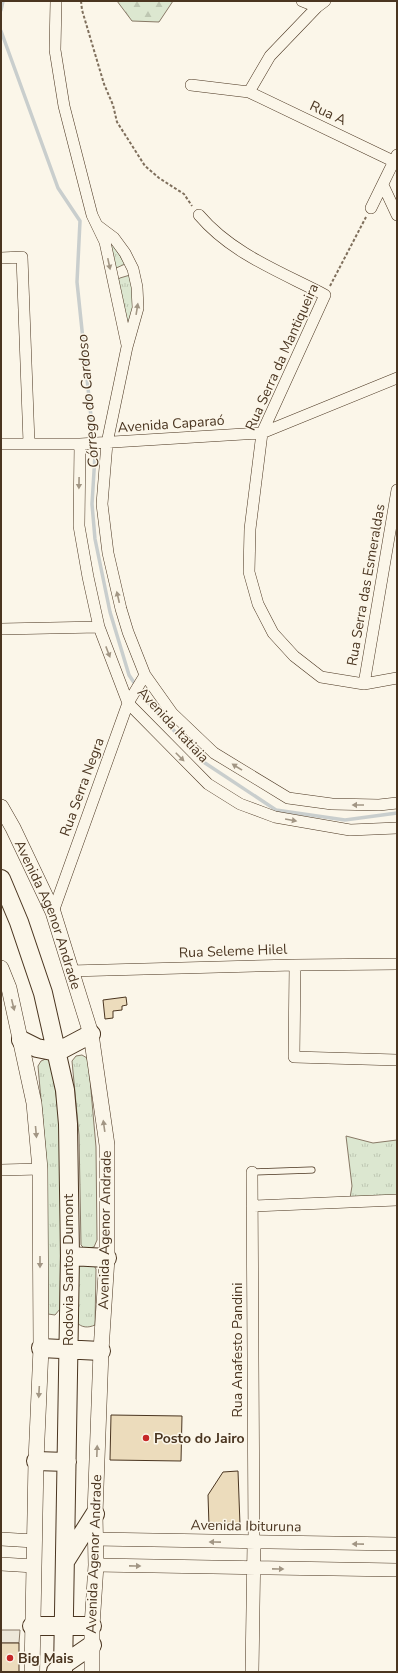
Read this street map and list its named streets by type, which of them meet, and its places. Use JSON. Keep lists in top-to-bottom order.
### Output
{
  "streets": {
    "highway": ["Rodovia Santos Dumont"],
    "main road": ["Avenida Agenor Andrade"],
    "street": [
      "Rua A",
      "Rua Serra da Mantiqueira",
      "Avenida Caparaó",
      "Rua Serra das Esmeraldas",
      "Avenida Itatiaia",
      "Rua Serra Negra",
      "Rua Seleme Hilel",
      "Rua Anafesto Pandini",
      "Avenida Ibituruna"
    ]
  },
  "crossings": [
    ["Rua Serra da Mantiqueira", "Avenida Caparaó"],
    ["Rua Serra da Mantiqueira", "Rua Serra das Esmeraldas"],
    ["Avenida Caparaó", "Avenida Itatiaia"],
    ["Avenida Itatiaia", "Rua Serra Negra"],
    ["Rua Serra Negra", "Avenida Agenor Andrade"],
    ["Avenida Agenor Andrade", "Rua Seleme Hilel"],
    ["Avenida Agenor Andrade", "Avenida Ibituruna"],
    ["Rua Anafesto Pandini", "Avenida Ibituruna"]
  ],
  "water": ["Córrego do Cardoso"],
  "places": ["Posto do Jairo", "Big Mais"]
}
